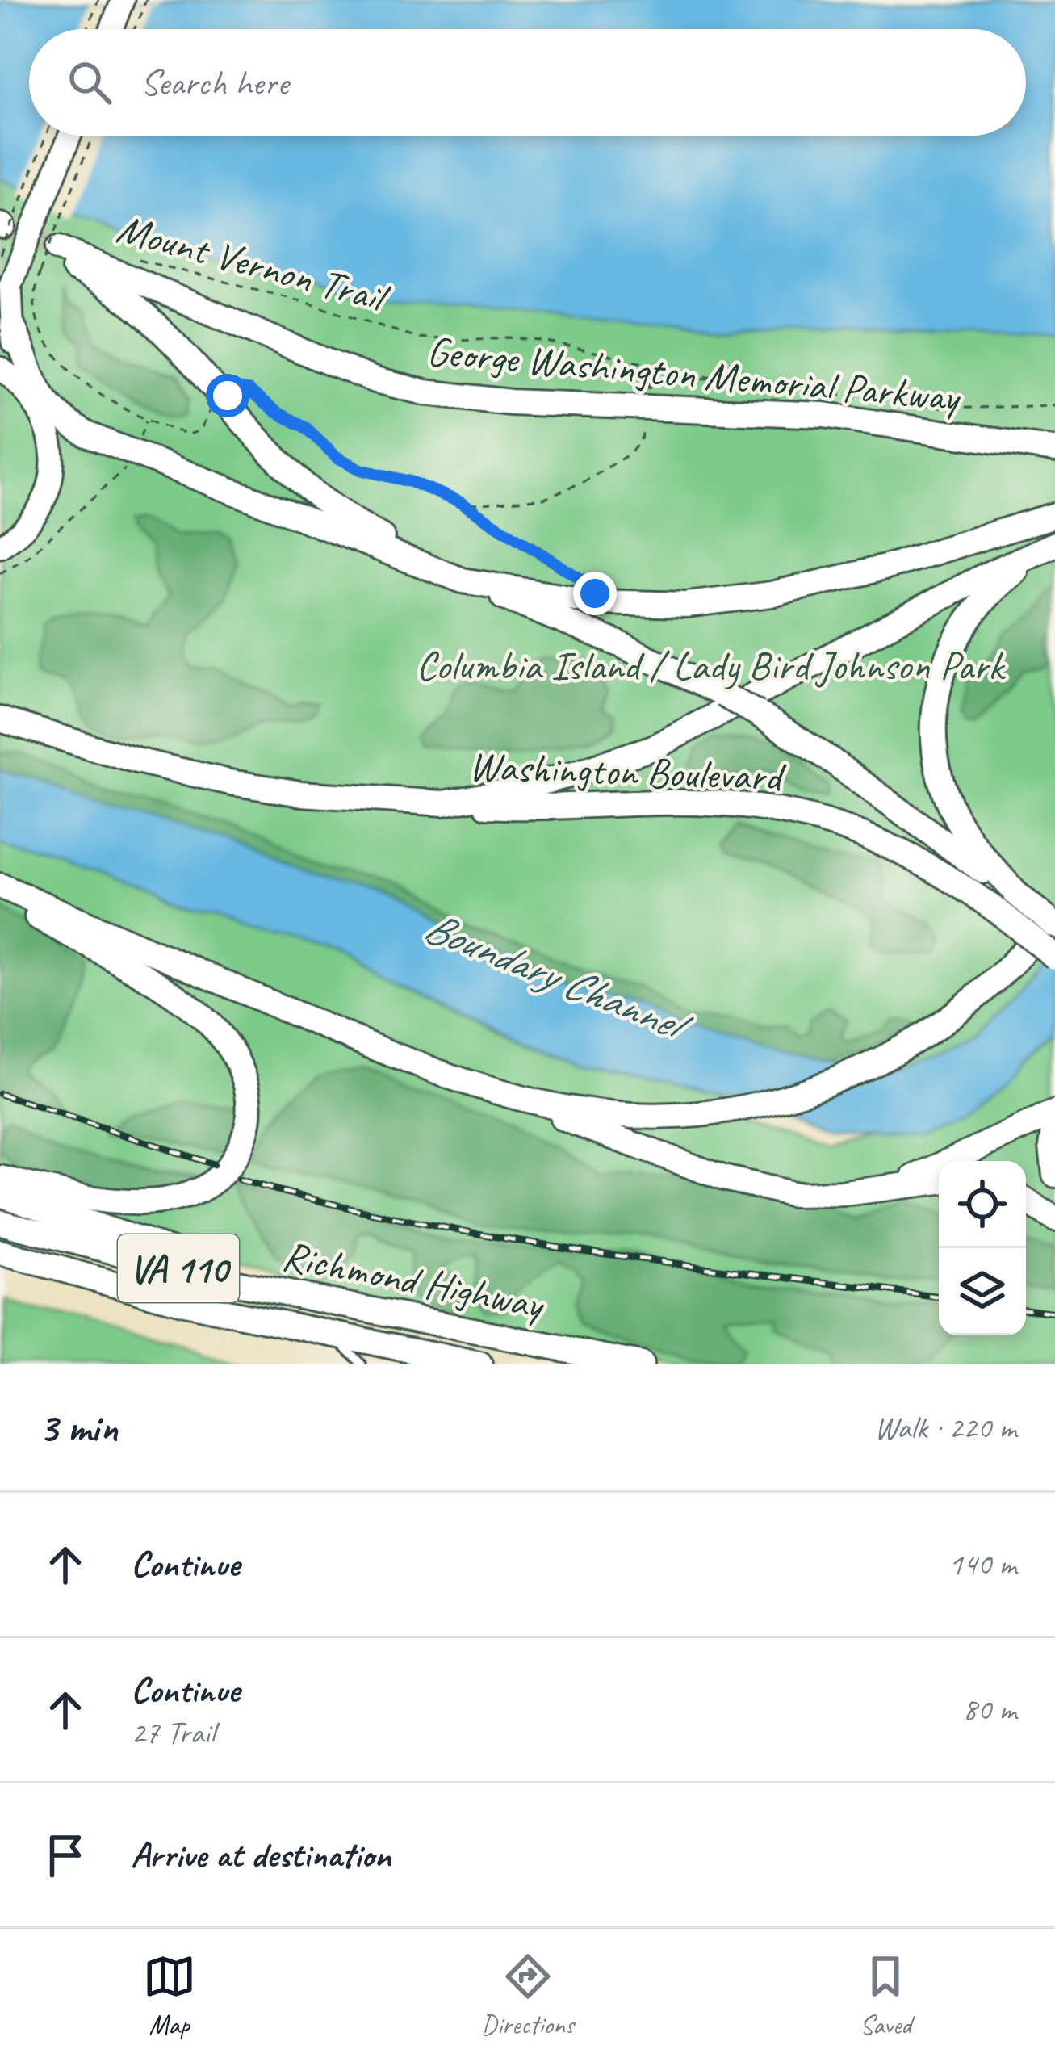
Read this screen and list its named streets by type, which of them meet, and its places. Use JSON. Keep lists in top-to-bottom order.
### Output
{
  "streets": {
    "highway": [
      "George Washington Memorial Parkway",
      "Washington Boulevard",
      "VA 110",
      "Richmond Highway"
    ],
    "path": ["Mount Vernon Trail"]
  },
  "water": ["Boundary Channel"],
  "parks": ["Columbia Island / Lady Bird Johnson Park"],
  "page": {
    "search": "Search here",
    "heading": ["3 min", "Walk · 220 m"],
    "list": [
      ["Continue", "140 m"],
      ["Continue", "27 Trail", "80 m"],
      "Arrive at destination"
    ],
    "nav": ["Map", "Directions", "Saved"]
  }
}
